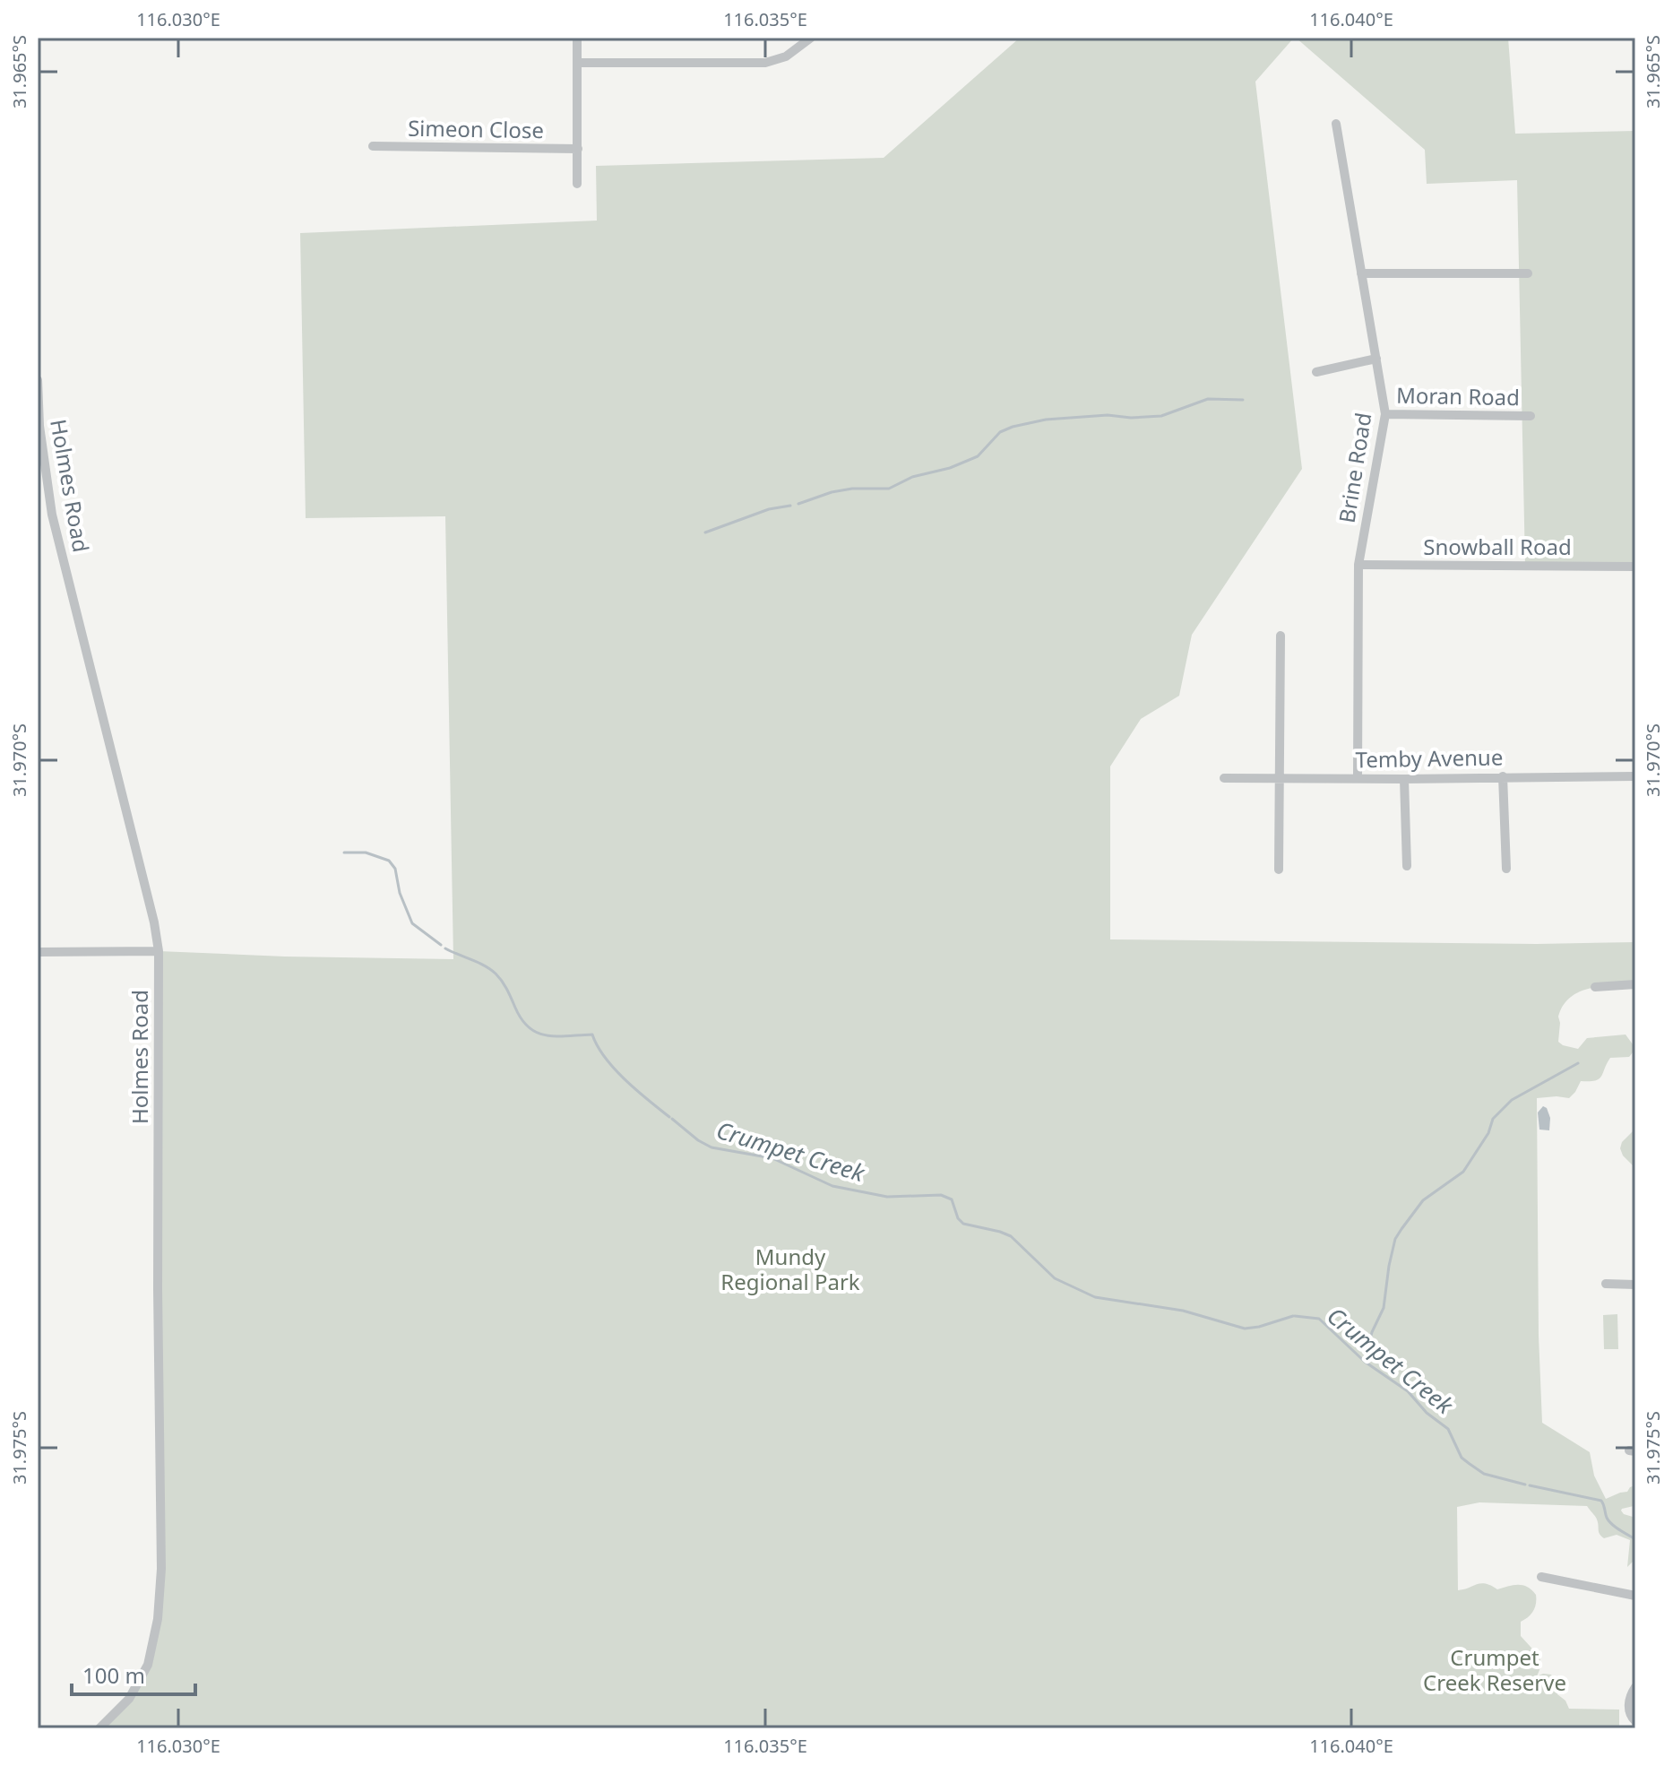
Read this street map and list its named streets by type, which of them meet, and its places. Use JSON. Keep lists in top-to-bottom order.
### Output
{
  "streets": {
    "street": [
      "Simeon Close",
      "Moran Road",
      "Brine Road",
      "Holmes Road",
      "Snowball Road",
      "Temby Avenue"
    ]
  },
  "crossings": [
    ["Moran Road", "Brine Road"],
    ["Brine Road", "Snowball Road"],
    ["Brine Road", "Temby Avenue"]
  ],
  "water": ["Crumpet Creek"],
  "parks": ["Mundy Regional Park", "Crumpet Creek Reserve"],
  "scale_bar": "100 m",
  "coordinates": [
    "116.030°E",
    "116.035°E",
    "116.040°E",
    "31.965°S",
    "31.970°S",
    "31.975°S"
  ]
}
